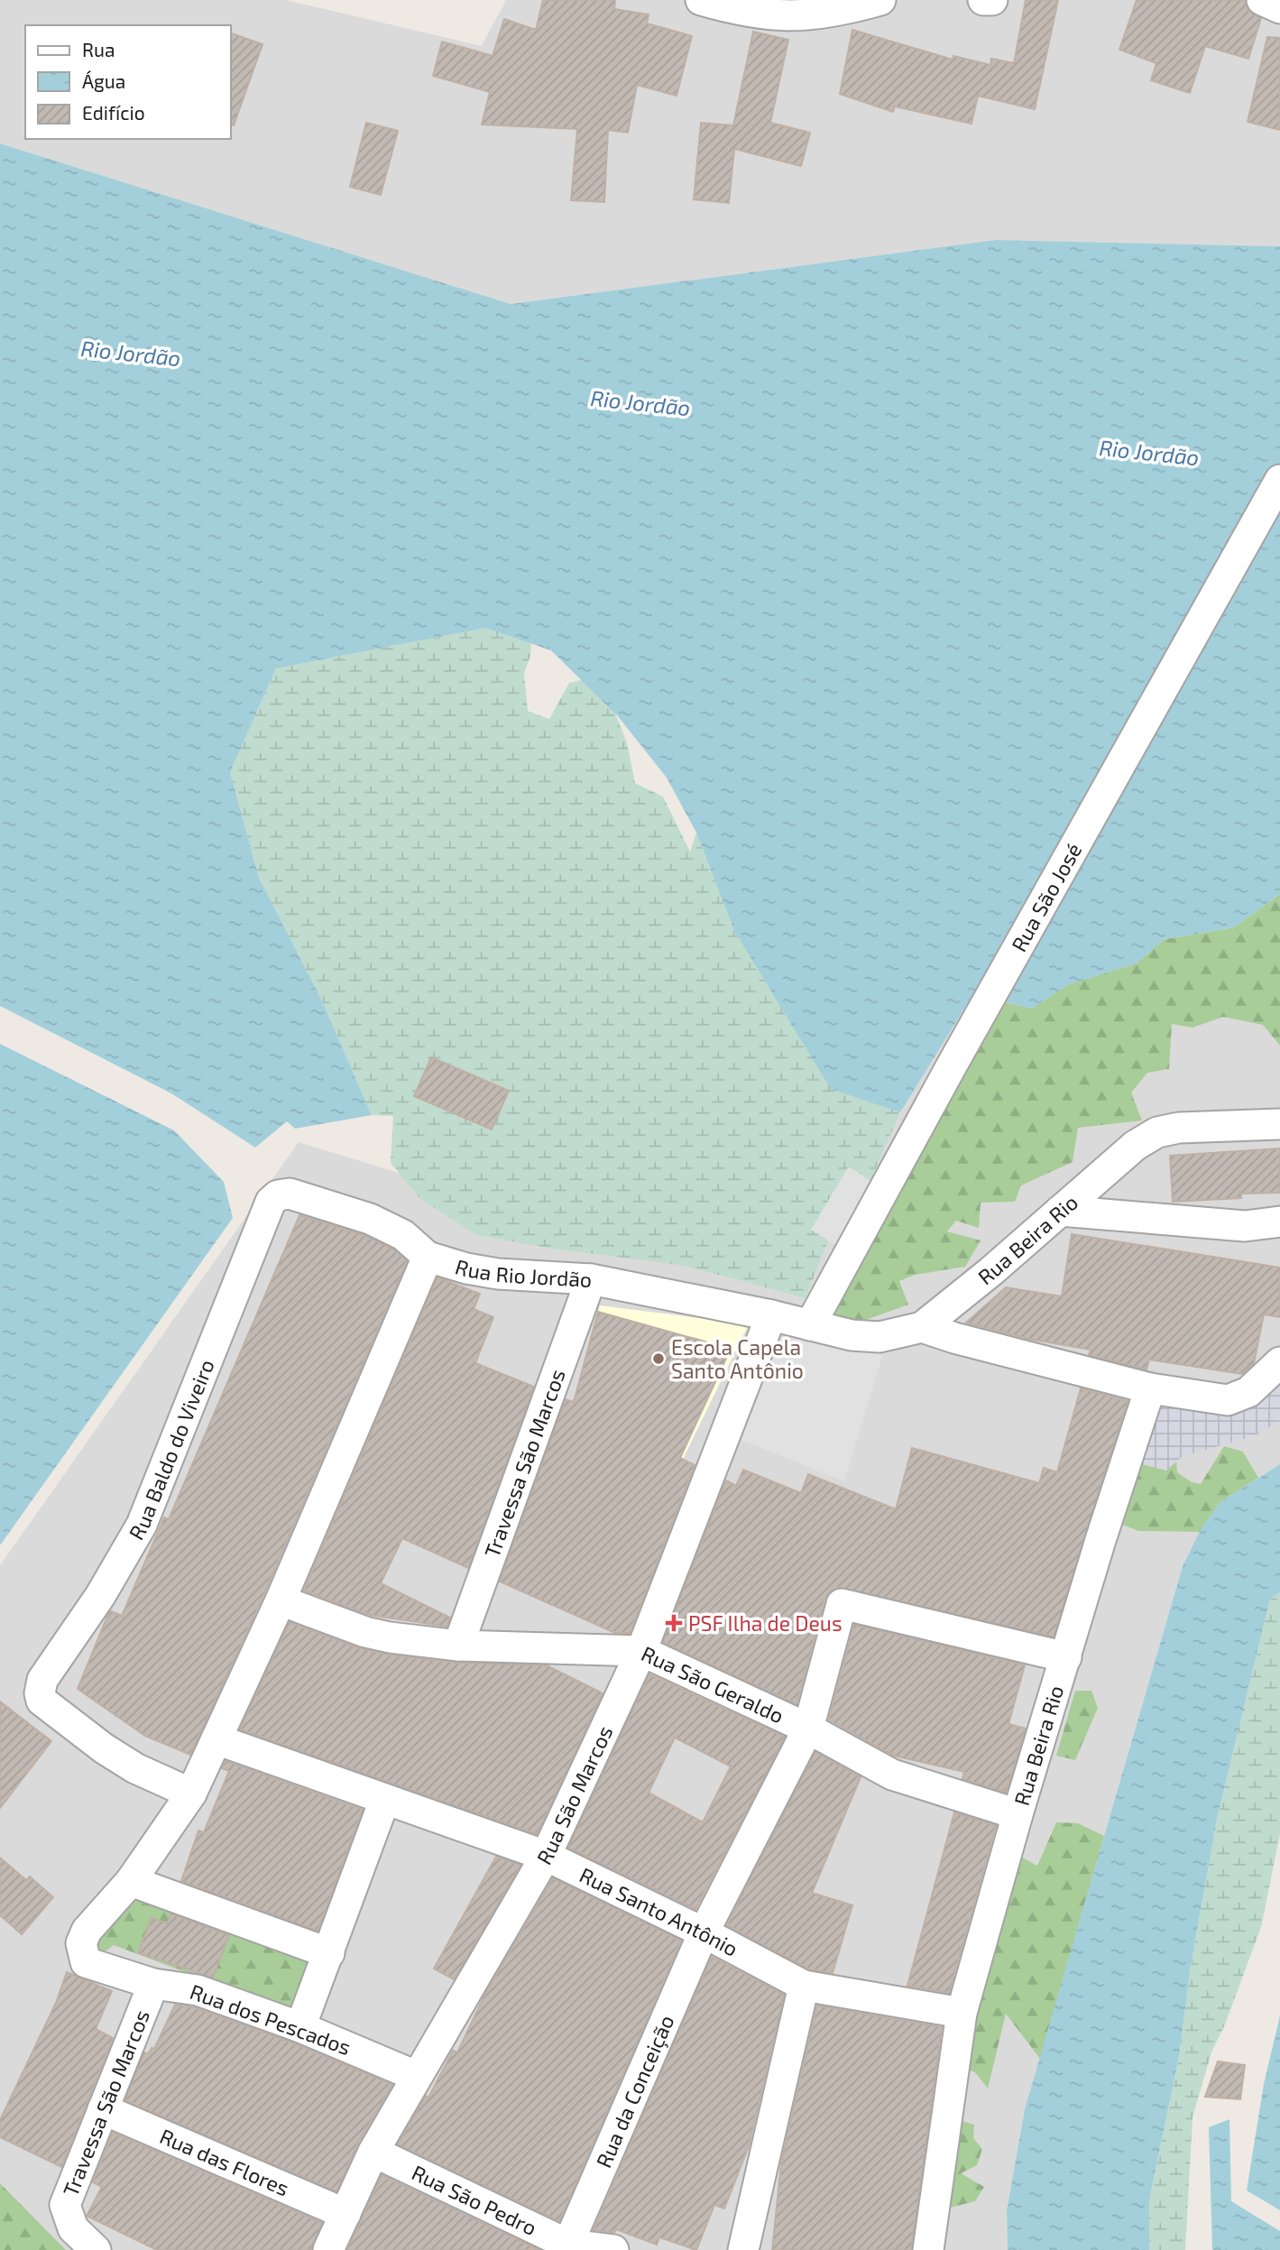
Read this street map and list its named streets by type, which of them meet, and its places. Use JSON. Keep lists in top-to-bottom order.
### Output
{
  "streets": {
    "street": [
      "Rua São José",
      "Rua Beira Rio",
      "Rua Rio Jordão",
      "Rua Baldo do Viveiro",
      "Travessa São Marcos",
      "Rua São Geraldo",
      "Rua São Marcos",
      "Rua Santo Antônio",
      "Rua dos Pescados",
      "Rua da Conceição",
      "Rua das Flores",
      "Rua São Pedro"
    ]
  },
  "crossings": [
    ["Rua São José", "Rua Beira Rio"],
    ["Rua Beira Rio", "Rua Rio Jordão"],
    ["Rua Beira Rio", "Rua São Geraldo"],
    ["Rua Beira Rio", "Rua São Marcos"],
    ["Rua Beira Rio", "Rua Santo Antônio"],
    ["Rua Beira Rio", "Rua da Conceição"],
    ["Rua Rio Jordão", "Rua Baldo do Viveiro"],
    ["Rua Rio Jordão", "Travessa São Marcos"],
    ["Rua Rio Jordão", "Rua São Marcos"],
    ["Travessa São Marcos", "Rua São Geraldo"],
    ["Travessa São Marcos", "Rua dos Pescados"],
    ["Travessa São Marcos", "Rua das Flores"],
    ["Rua São Geraldo", "Rua São Marcos"],
    ["Rua São Geraldo", "Rua da Conceição"],
    ["Rua São Marcos", "Rua Santo Antônio"],
    ["Rua São Marcos", "Rua dos Pescados"],
    ["Rua São Marcos", "Rua das Flores"],
    ["Rua São Marcos", "Rua São Pedro"],
    ["Rua Santo Antônio", "Rua da Conceição"],
    ["Rua da Conceição", "Rua São Pedro"]
  ],
  "water": ["Rio Jordão"],
  "places": {
    "other": ["Escola Capela Santo Antônio"],
    "health": ["PSF Ilha de Deus"]
  },
  "legend": ["Rua", "Água", "Edifício"]
}
